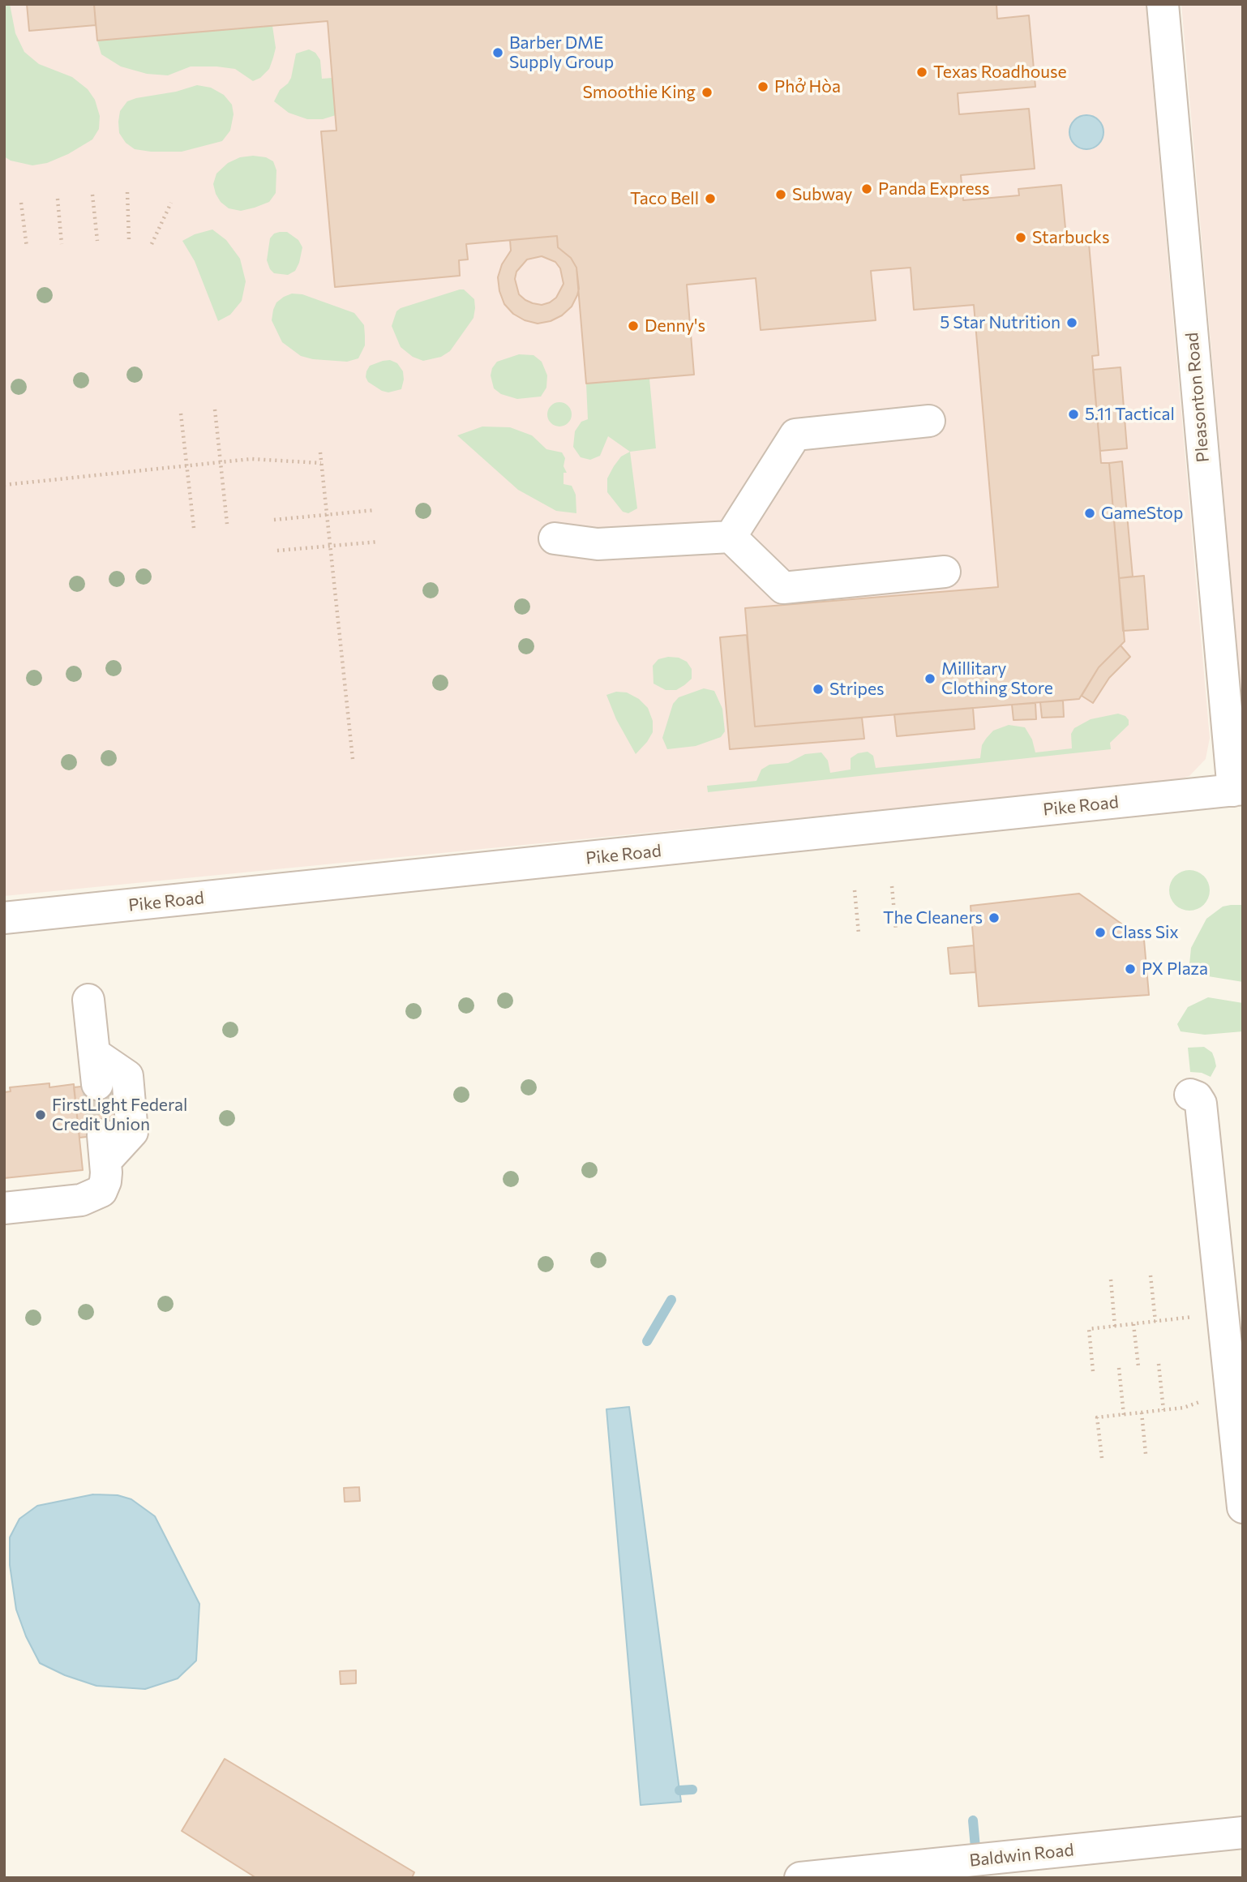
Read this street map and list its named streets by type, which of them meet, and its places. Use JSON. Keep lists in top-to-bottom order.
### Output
{
  "streets": {
    "street": ["Pleasonton Road", "Pike Road", "Baldwin Road"]
  },
  "crossings": [
    ["Pleasonton Road", "Pike Road"]
  ],
  "places": [
    "Barber DME Supply Group",
    "Texas Roadhouse",
    "Phở Hòa",
    "Smoothie King",
    "Panda Express",
    "Subway",
    "Taco Bell",
    "Starbucks",
    "5 Star Nutrition",
    "Denny's",
    "5.11 Tactical",
    "GameStop",
    "Millitary Clothing Store",
    "Stripes",
    "The Cleaners",
    "Class Six",
    "PX Plaza",
    "FirstLight Federal Credit Union"
  ]
}
